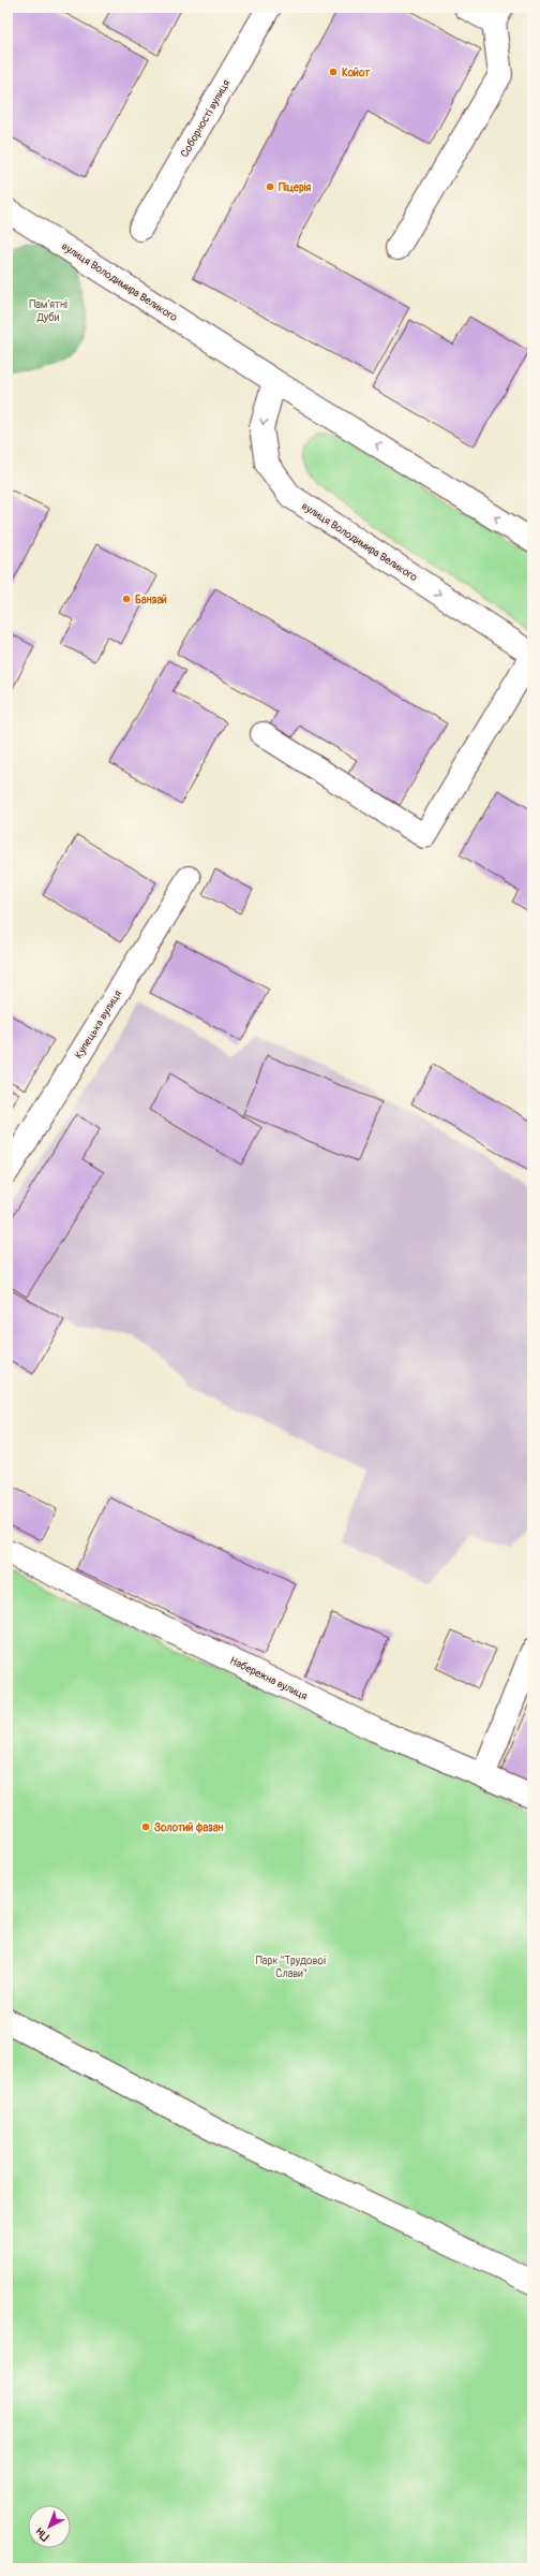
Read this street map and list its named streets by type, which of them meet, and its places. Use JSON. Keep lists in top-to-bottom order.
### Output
{
  "streets": {
    "street": [
      "Соборності вулиця",
      "вулиця Володимира Великого",
      "Купецька вулиця",
      "Набережна вулиця"
    ]
  },
  "parks": ["Пам'ятні Дуби", "Парк \"Трудової Слави\""],
  "places": [
    "Койот",
    "Піцерія",
    "Банзай",
    "Золотий фазан"
  ],
  "north": "bottom left"
}
